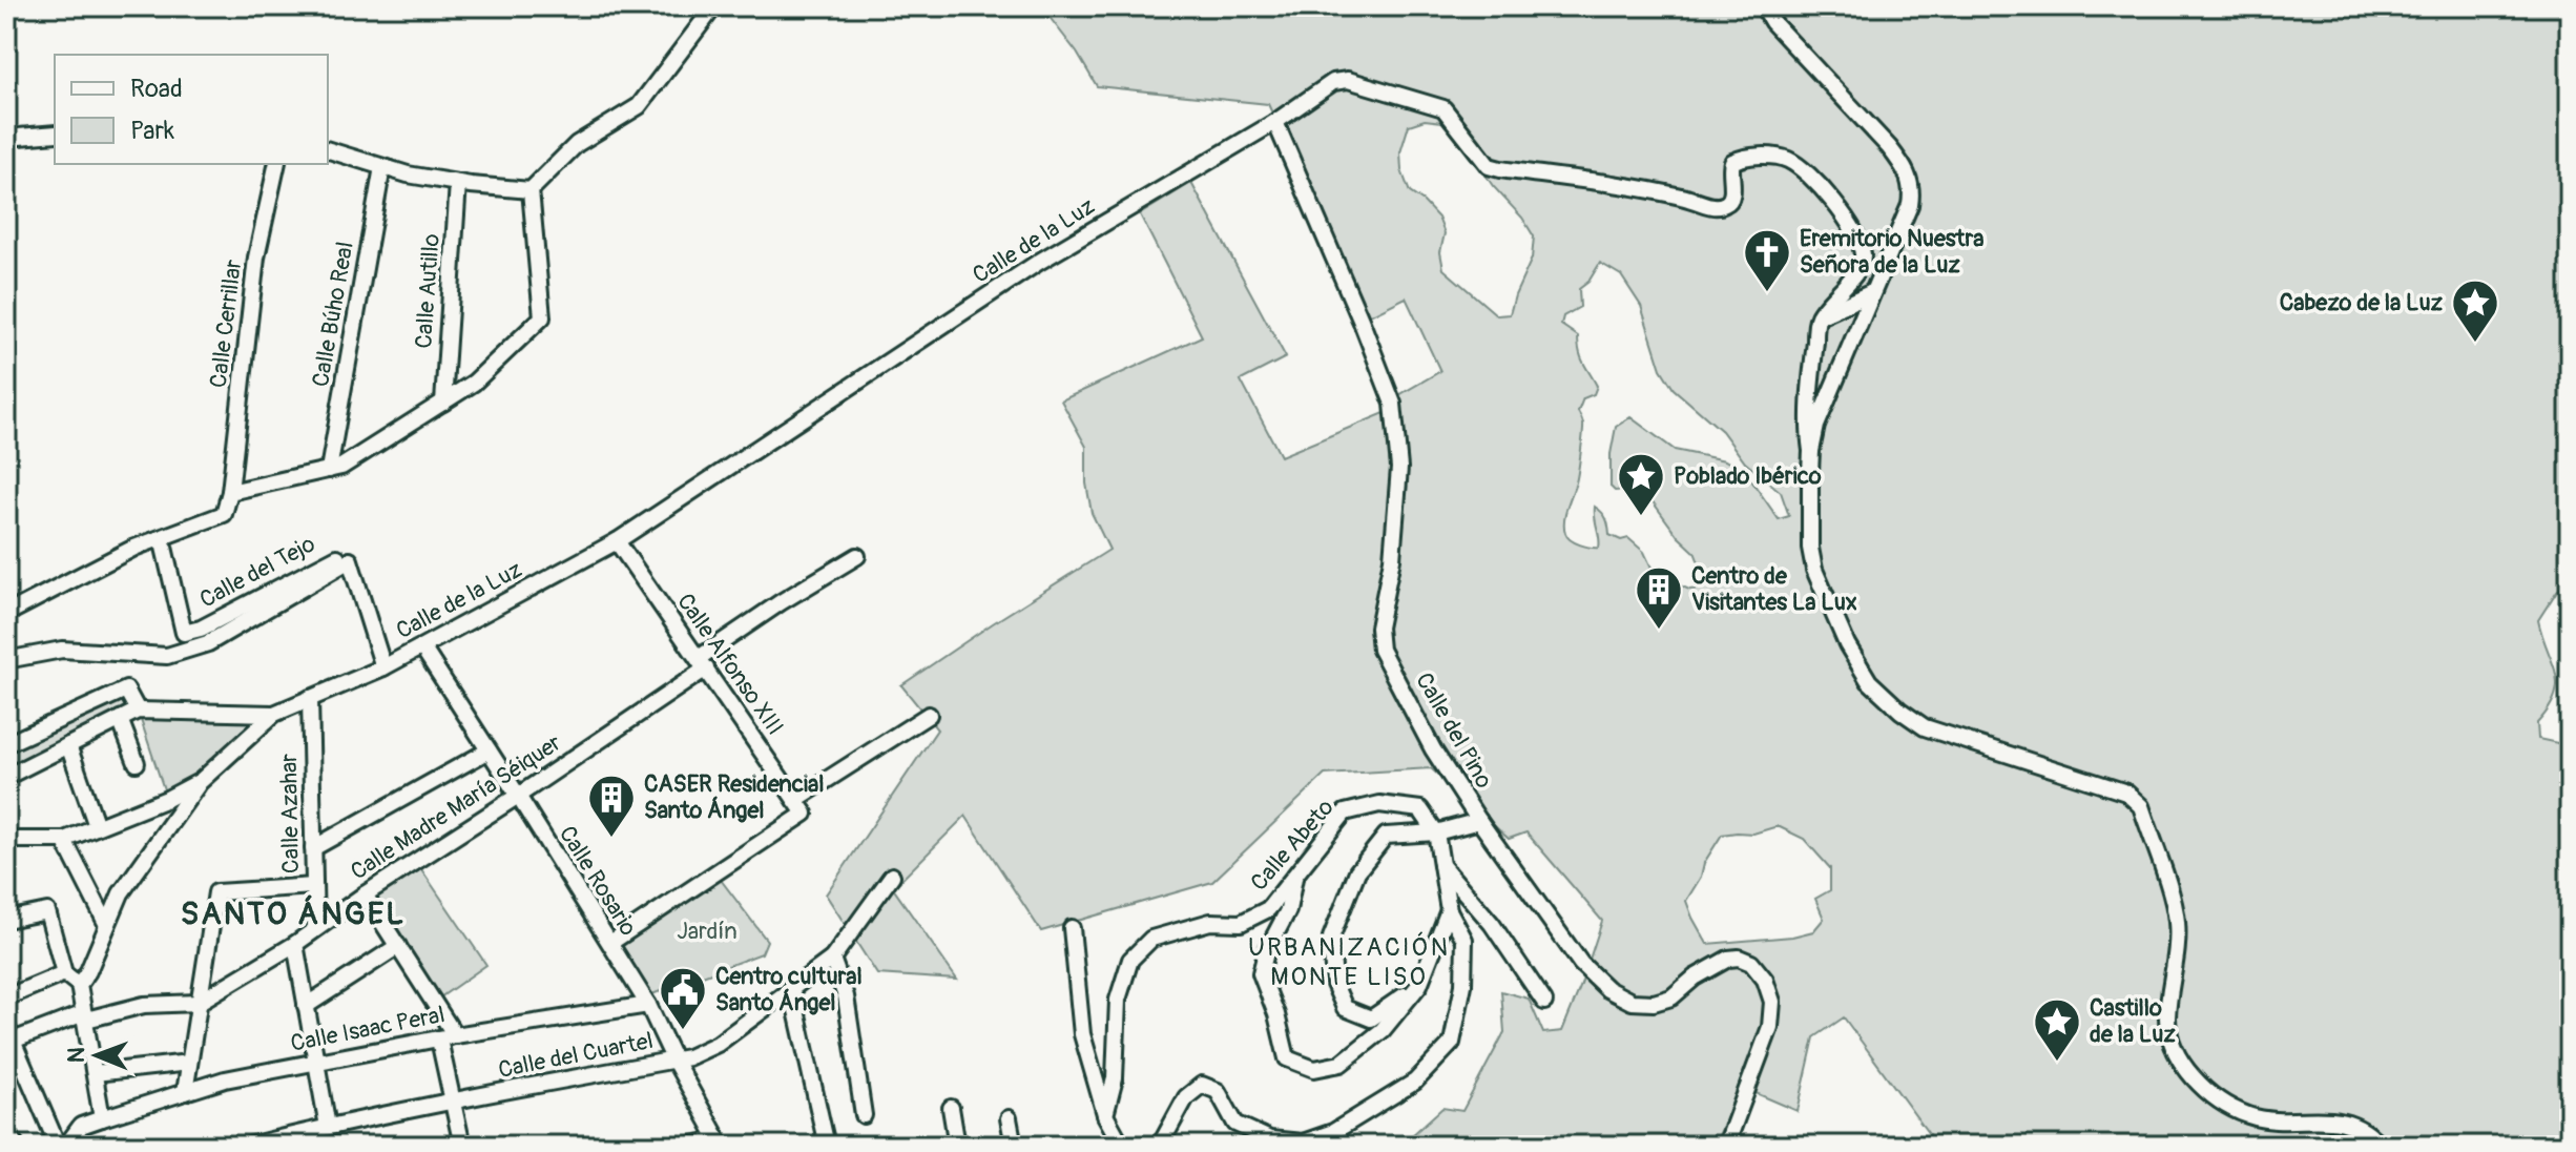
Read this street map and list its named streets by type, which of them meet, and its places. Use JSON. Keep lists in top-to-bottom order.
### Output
{
  "streets": {
    "street": [
      "Calle de la Luz",
      "Calle Autillo",
      "Calle Búho Real",
      "Calle Cerrillar",
      "Calle del Tejo",
      "Calle Alfonso XIII",
      "Calle del Pino",
      "Calle Madre María Séiquer",
      "Calle Azahar",
      "Calle Abeto",
      "Calle Rosario",
      "Calle Isaac Peral",
      "Calle del Cuartel"
    ]
  },
  "crossings": [
    ["Calle de la Luz", "Calle Alfonso XIII"],
    ["Calle de la Luz", "Calle del Pino"],
    ["Calle de la Luz", "Calle Azahar"],
    ["Calle de la Luz", "Calle Rosario"],
    ["Calle Alfonso XIII", "Calle Madre María Séiquer"],
    ["Calle Madre María Séiquer", "Calle Azahar"],
    ["Calle Madre María Séiquer", "Calle Rosario"],
    ["Calle Rosario", "Calle Isaac Peral"],
    ["Calle Rosario", "Calle del Cuartel"]
  ],
  "districts": ["SANTO ÁNGEL", "URBANIZACIÓN MONTE LISO"],
  "parks": ["Jardín"],
  "places": {
    "church": ["Eremitorio Nuestra Señora de la Luz"],
    "place": ["Cabezo de la Luz", "Poblado Ibérico", "Castillo de la Luz"],
    "building": ["Centro de Visitantes La Lux", "CASER Residencial Santo Ángel"],
    "public building": ["Centro cultural Santo Ángel"]
  },
  "legend": ["Road", "Park"],
  "north": "left"
}
